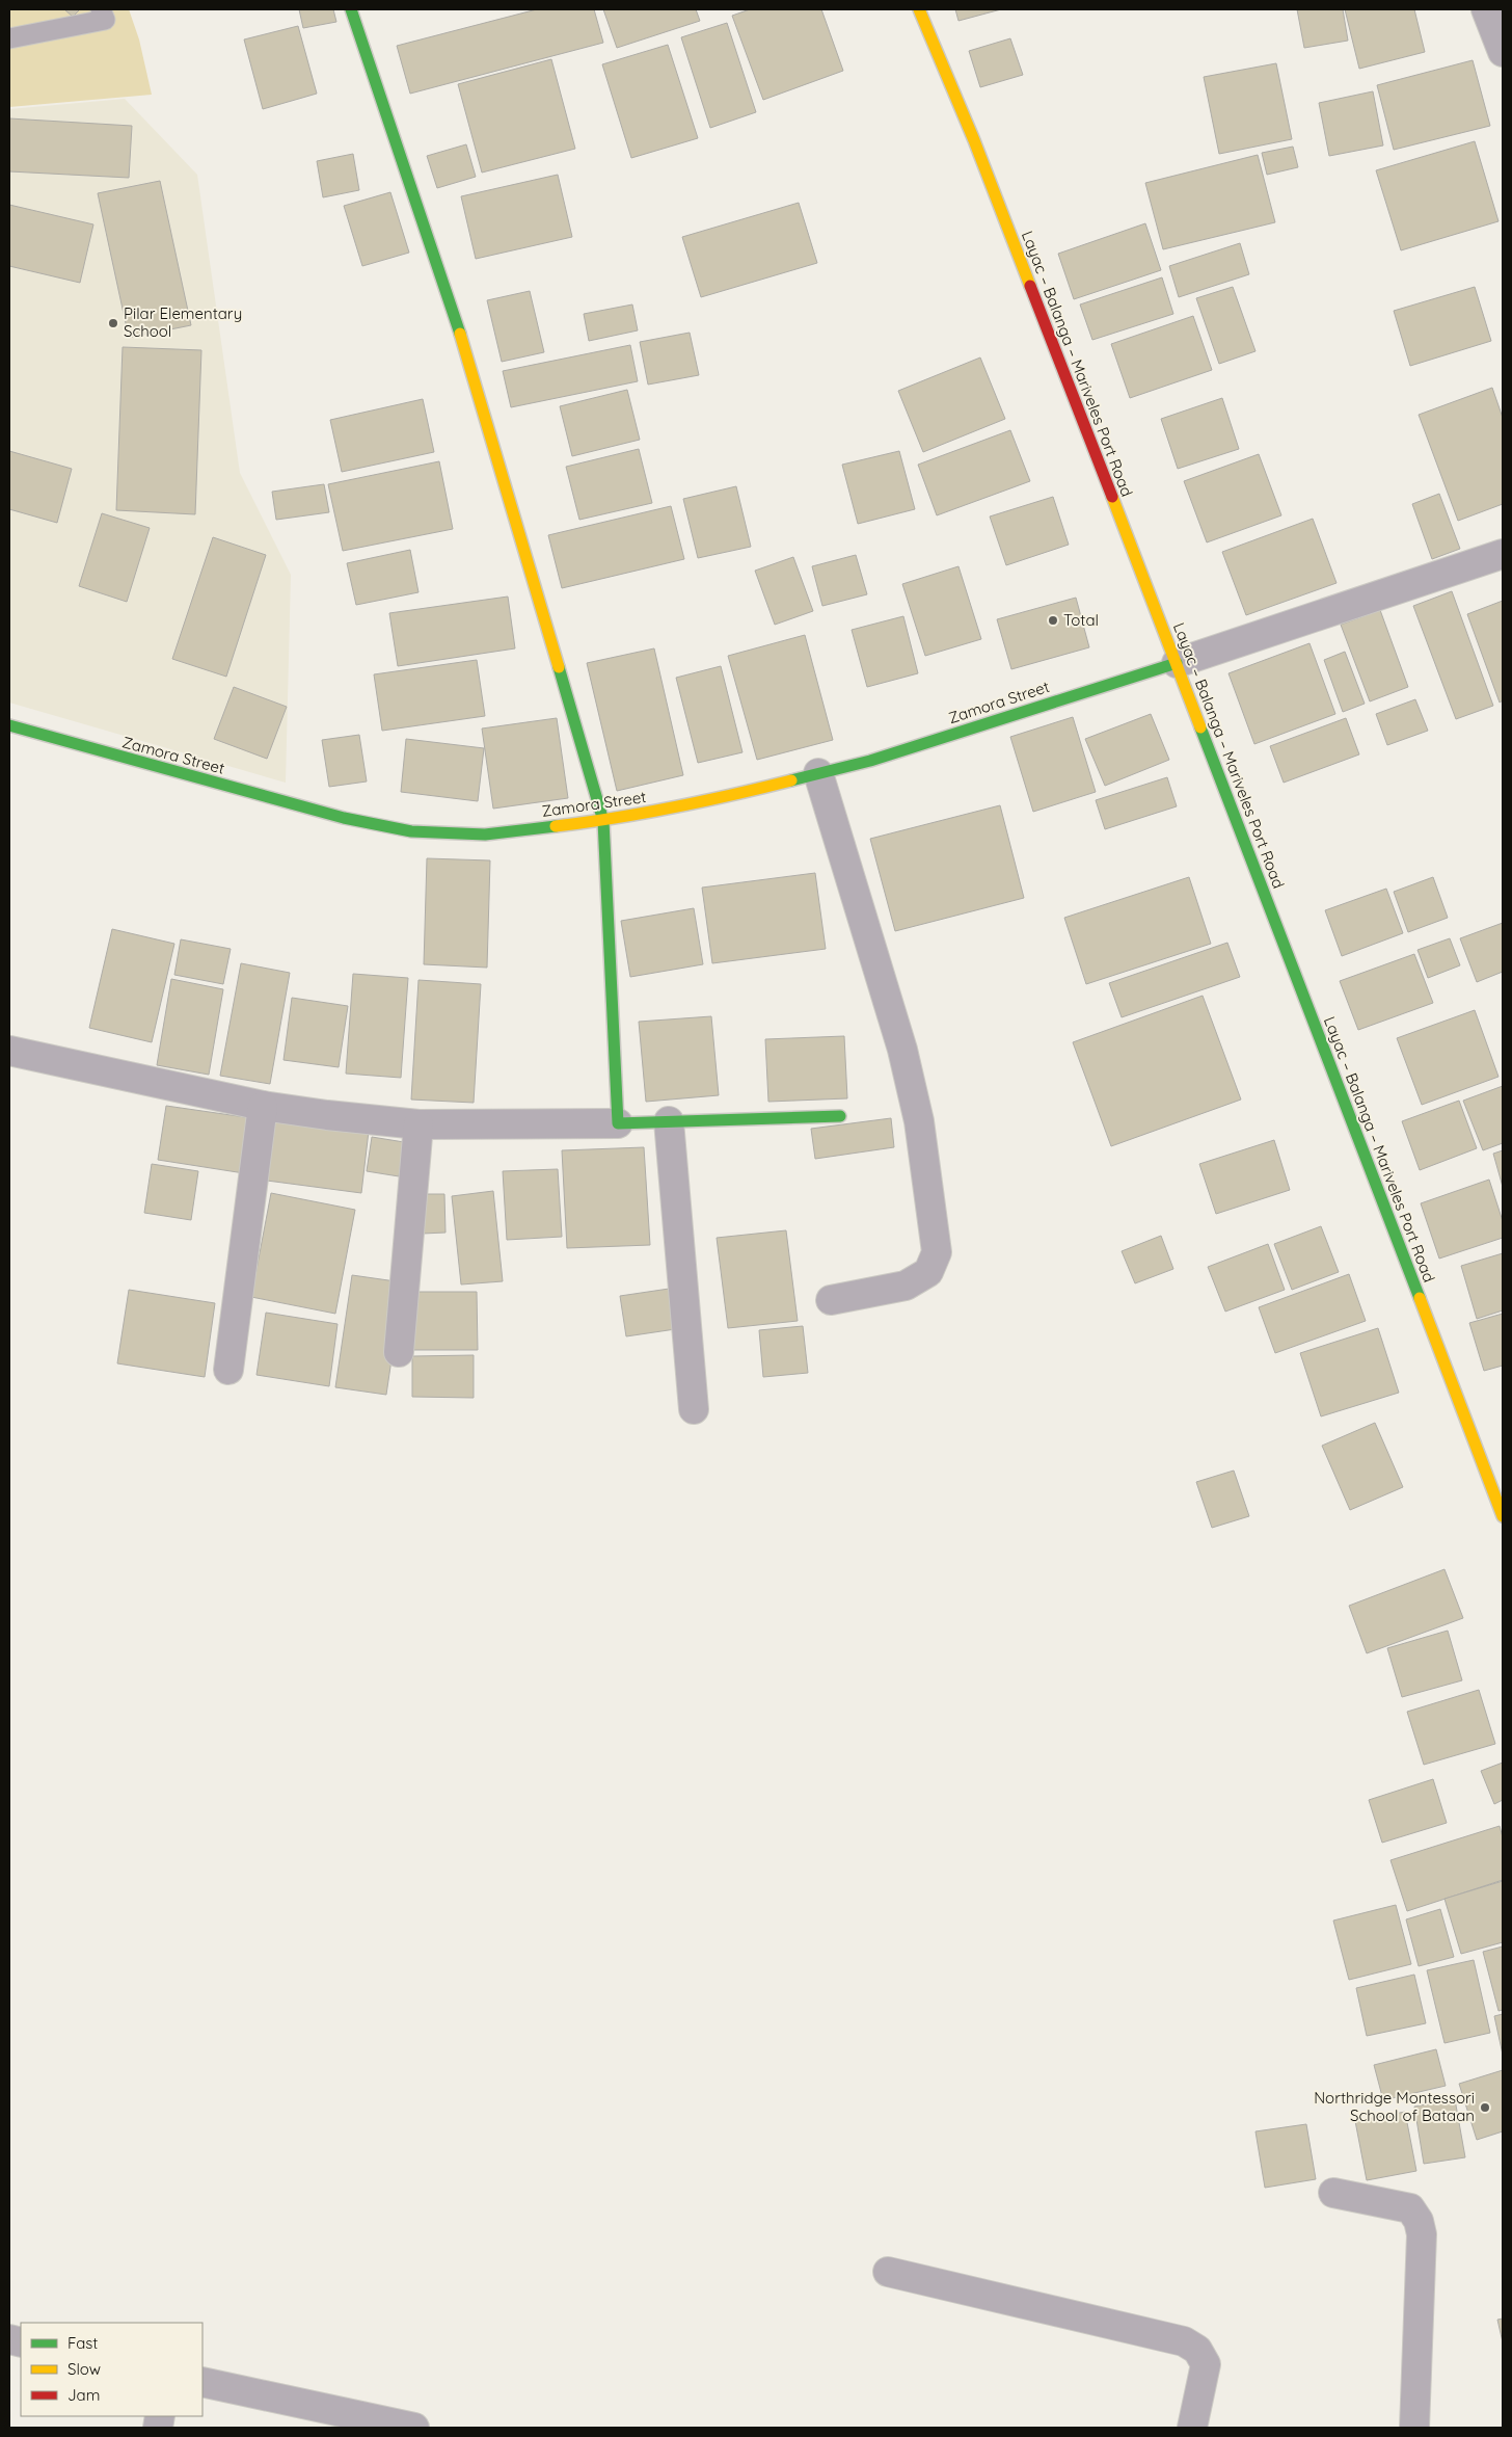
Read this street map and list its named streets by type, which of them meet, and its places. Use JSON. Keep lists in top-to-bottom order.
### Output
{
  "streets": {
    "street": ["Layac – Balanga – Mariveles Port Road", "Zamora Street"]
  },
  "crossings": [
    ["Layac – Balanga – Mariveles Port Road", "Zamora Street"]
  ],
  "places": ["Pilar Elementary School", "Total", "Northridge Montessori School of Bataan"],
  "legend": ["Fast", "Slow", "Jam"]
}
